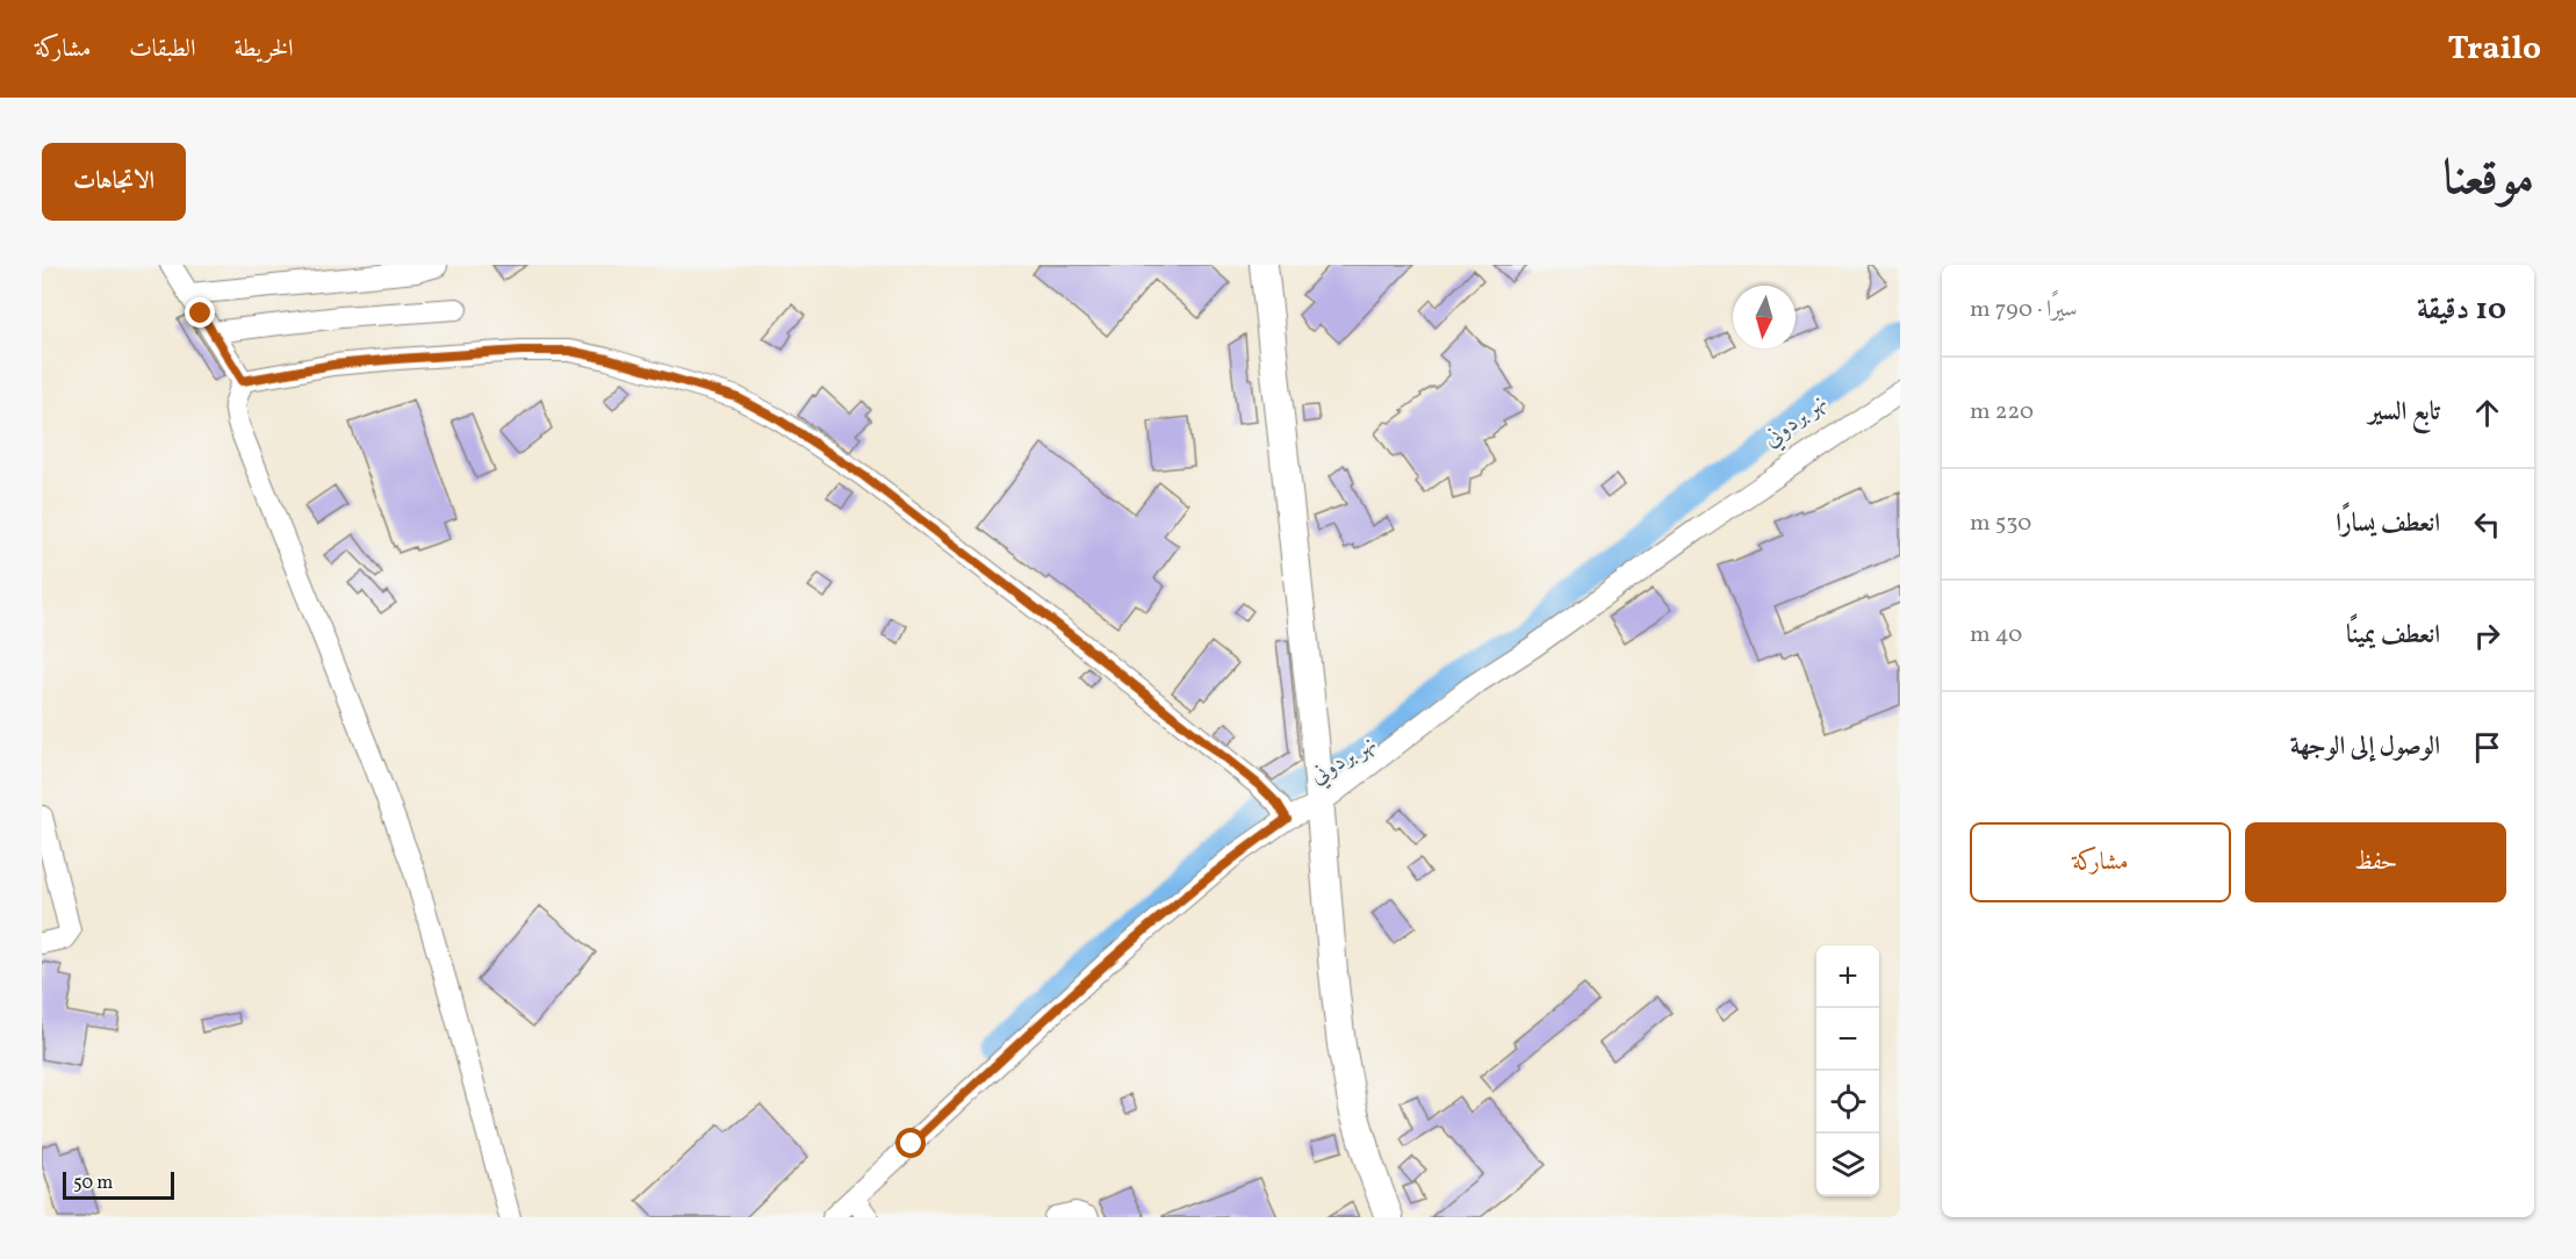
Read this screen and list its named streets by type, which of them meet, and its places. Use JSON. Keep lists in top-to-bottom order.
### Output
{
  "water": ["نهر بردوني"],
  "scale_bar": "50 m",
  "north": "bottom",
  "page": {
    "header": "Trailo",
    "nav": ["الخريطة", "الطبقات", "مشاركة"],
    "title": "موقعنا",
    "buttons": [
      "الاتجاهات",
      ["حفظ", "مشاركة"]
    ],
    "heading": ["10 دقيقة", "سيرًا · 790 m"],
    "list": [
      ["تابع السير", "220 m"],
      ["انعطف يسارًا", "530 m"],
      ["انعطف يمينًا", "40 m"],
      "الوصول إلى الوجهة"
    ],
    "map_buttons": ["+", "−"],
    "scale": "50 m"
  }
}
